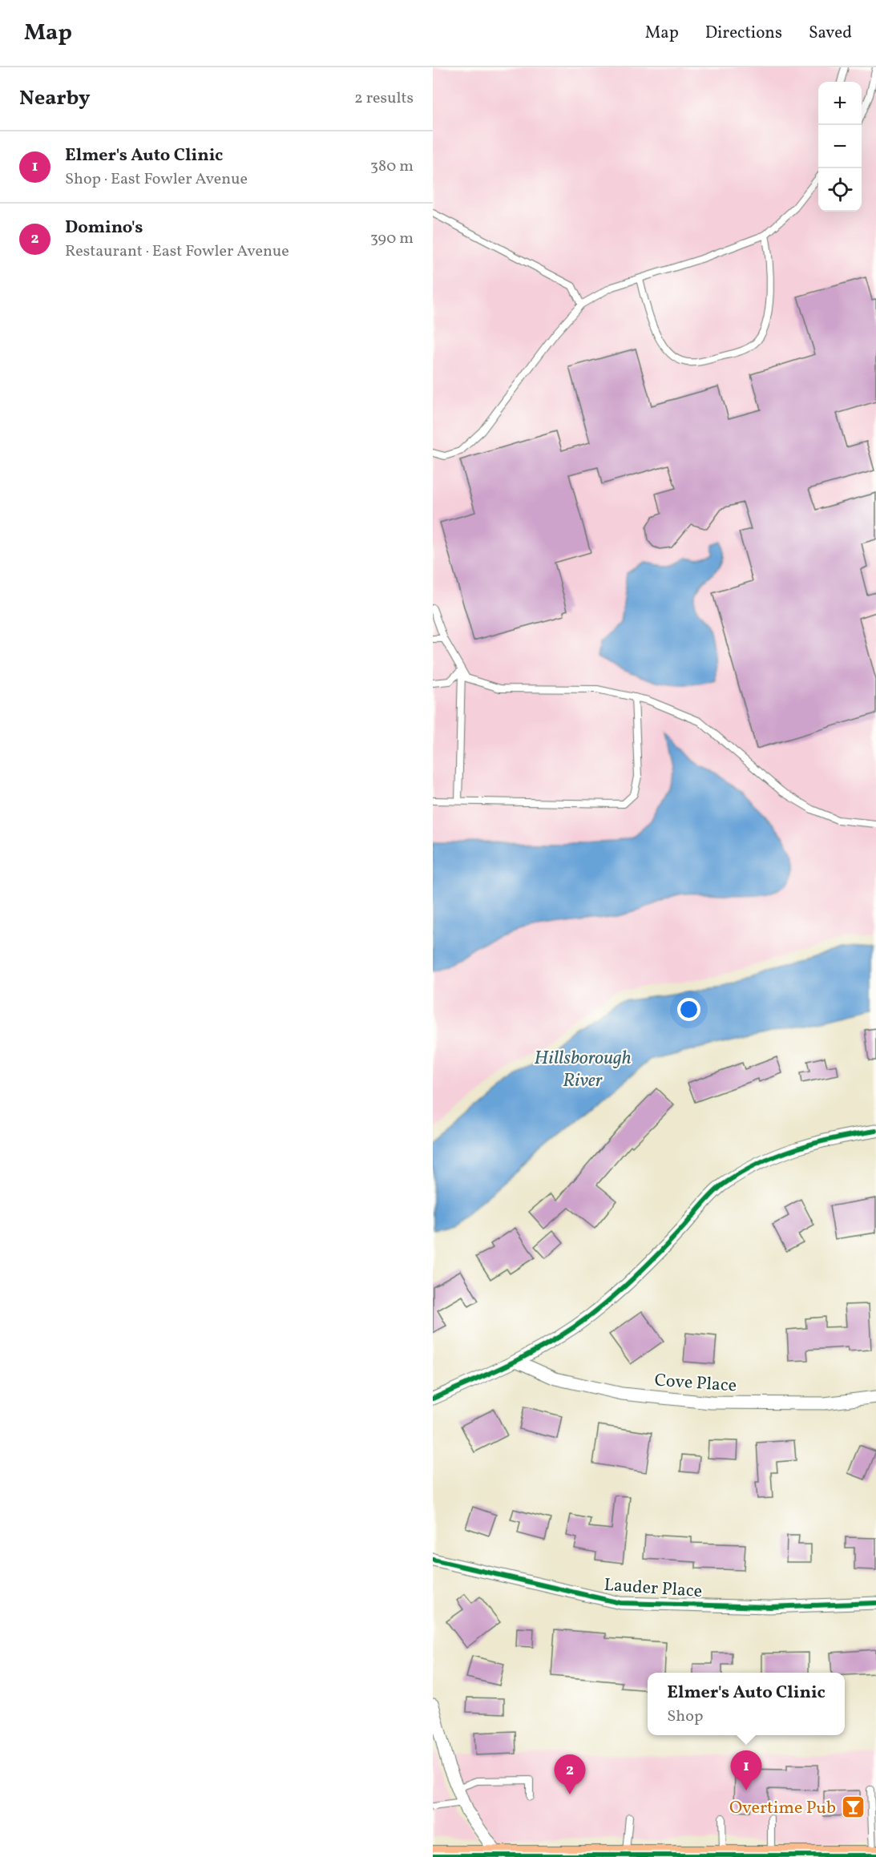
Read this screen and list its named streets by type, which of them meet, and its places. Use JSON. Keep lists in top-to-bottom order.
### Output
{
  "streets": {
    "street": ["Cove Place", "Lauder Place"]
  },
  "water": ["Hillsborough River"],
  "places": {
    "bar": ["Overtime Pub"]
  },
  "page": {
    "header": "Map",
    "nav": ["Map", "Directions", "Saved"],
    "heading": ["Nearby", "2 results"],
    "map_buttons": ["+", "−"],
    "list": [
      {
        "mark": "1",
        "name": "Elmer's Auto Clinic",
        "note": "Shop · East Fowler Avenue",
        "value": "380 m"
      },
      {
        "mark": "2",
        "name": "Domino's",
        "note": "Restaurant · East Fowler Avenue",
        "value": "390 m"
      }
    ],
    "popup": ["Elmer's Auto Clinic", "Shop"],
    "pins": ["1", "2"]
  }
}
